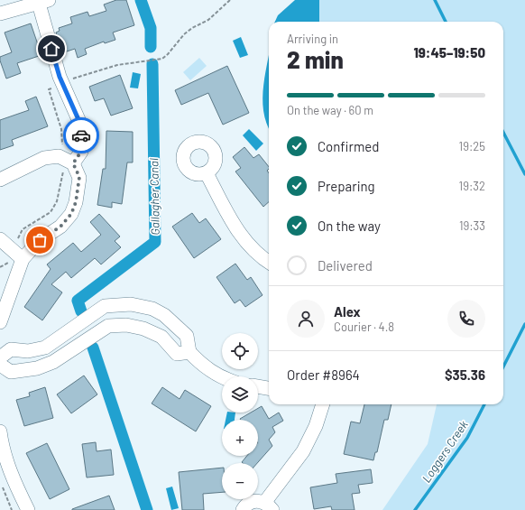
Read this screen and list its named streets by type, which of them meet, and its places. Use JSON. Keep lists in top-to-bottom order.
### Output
{
  "water": ["Gallagher Canal", "Loggers Creek"],
  "page": {
    "heading": ["2 min", "Arriving in", "19:45–19:50"],
    "panel": [
      "Alex",
      "Courier · 4.8",
      "Order #8964",
      "$35.36"
    ],
    "bar": "On the way · 60 m",
    "list": [
      ["Confirmed", "19:25"],
      ["Preparing", "19:32"],
      ["On the way", "19:33"],
      "Delivered"
    ],
    "map_buttons": ["+", "−"]
  }
}
